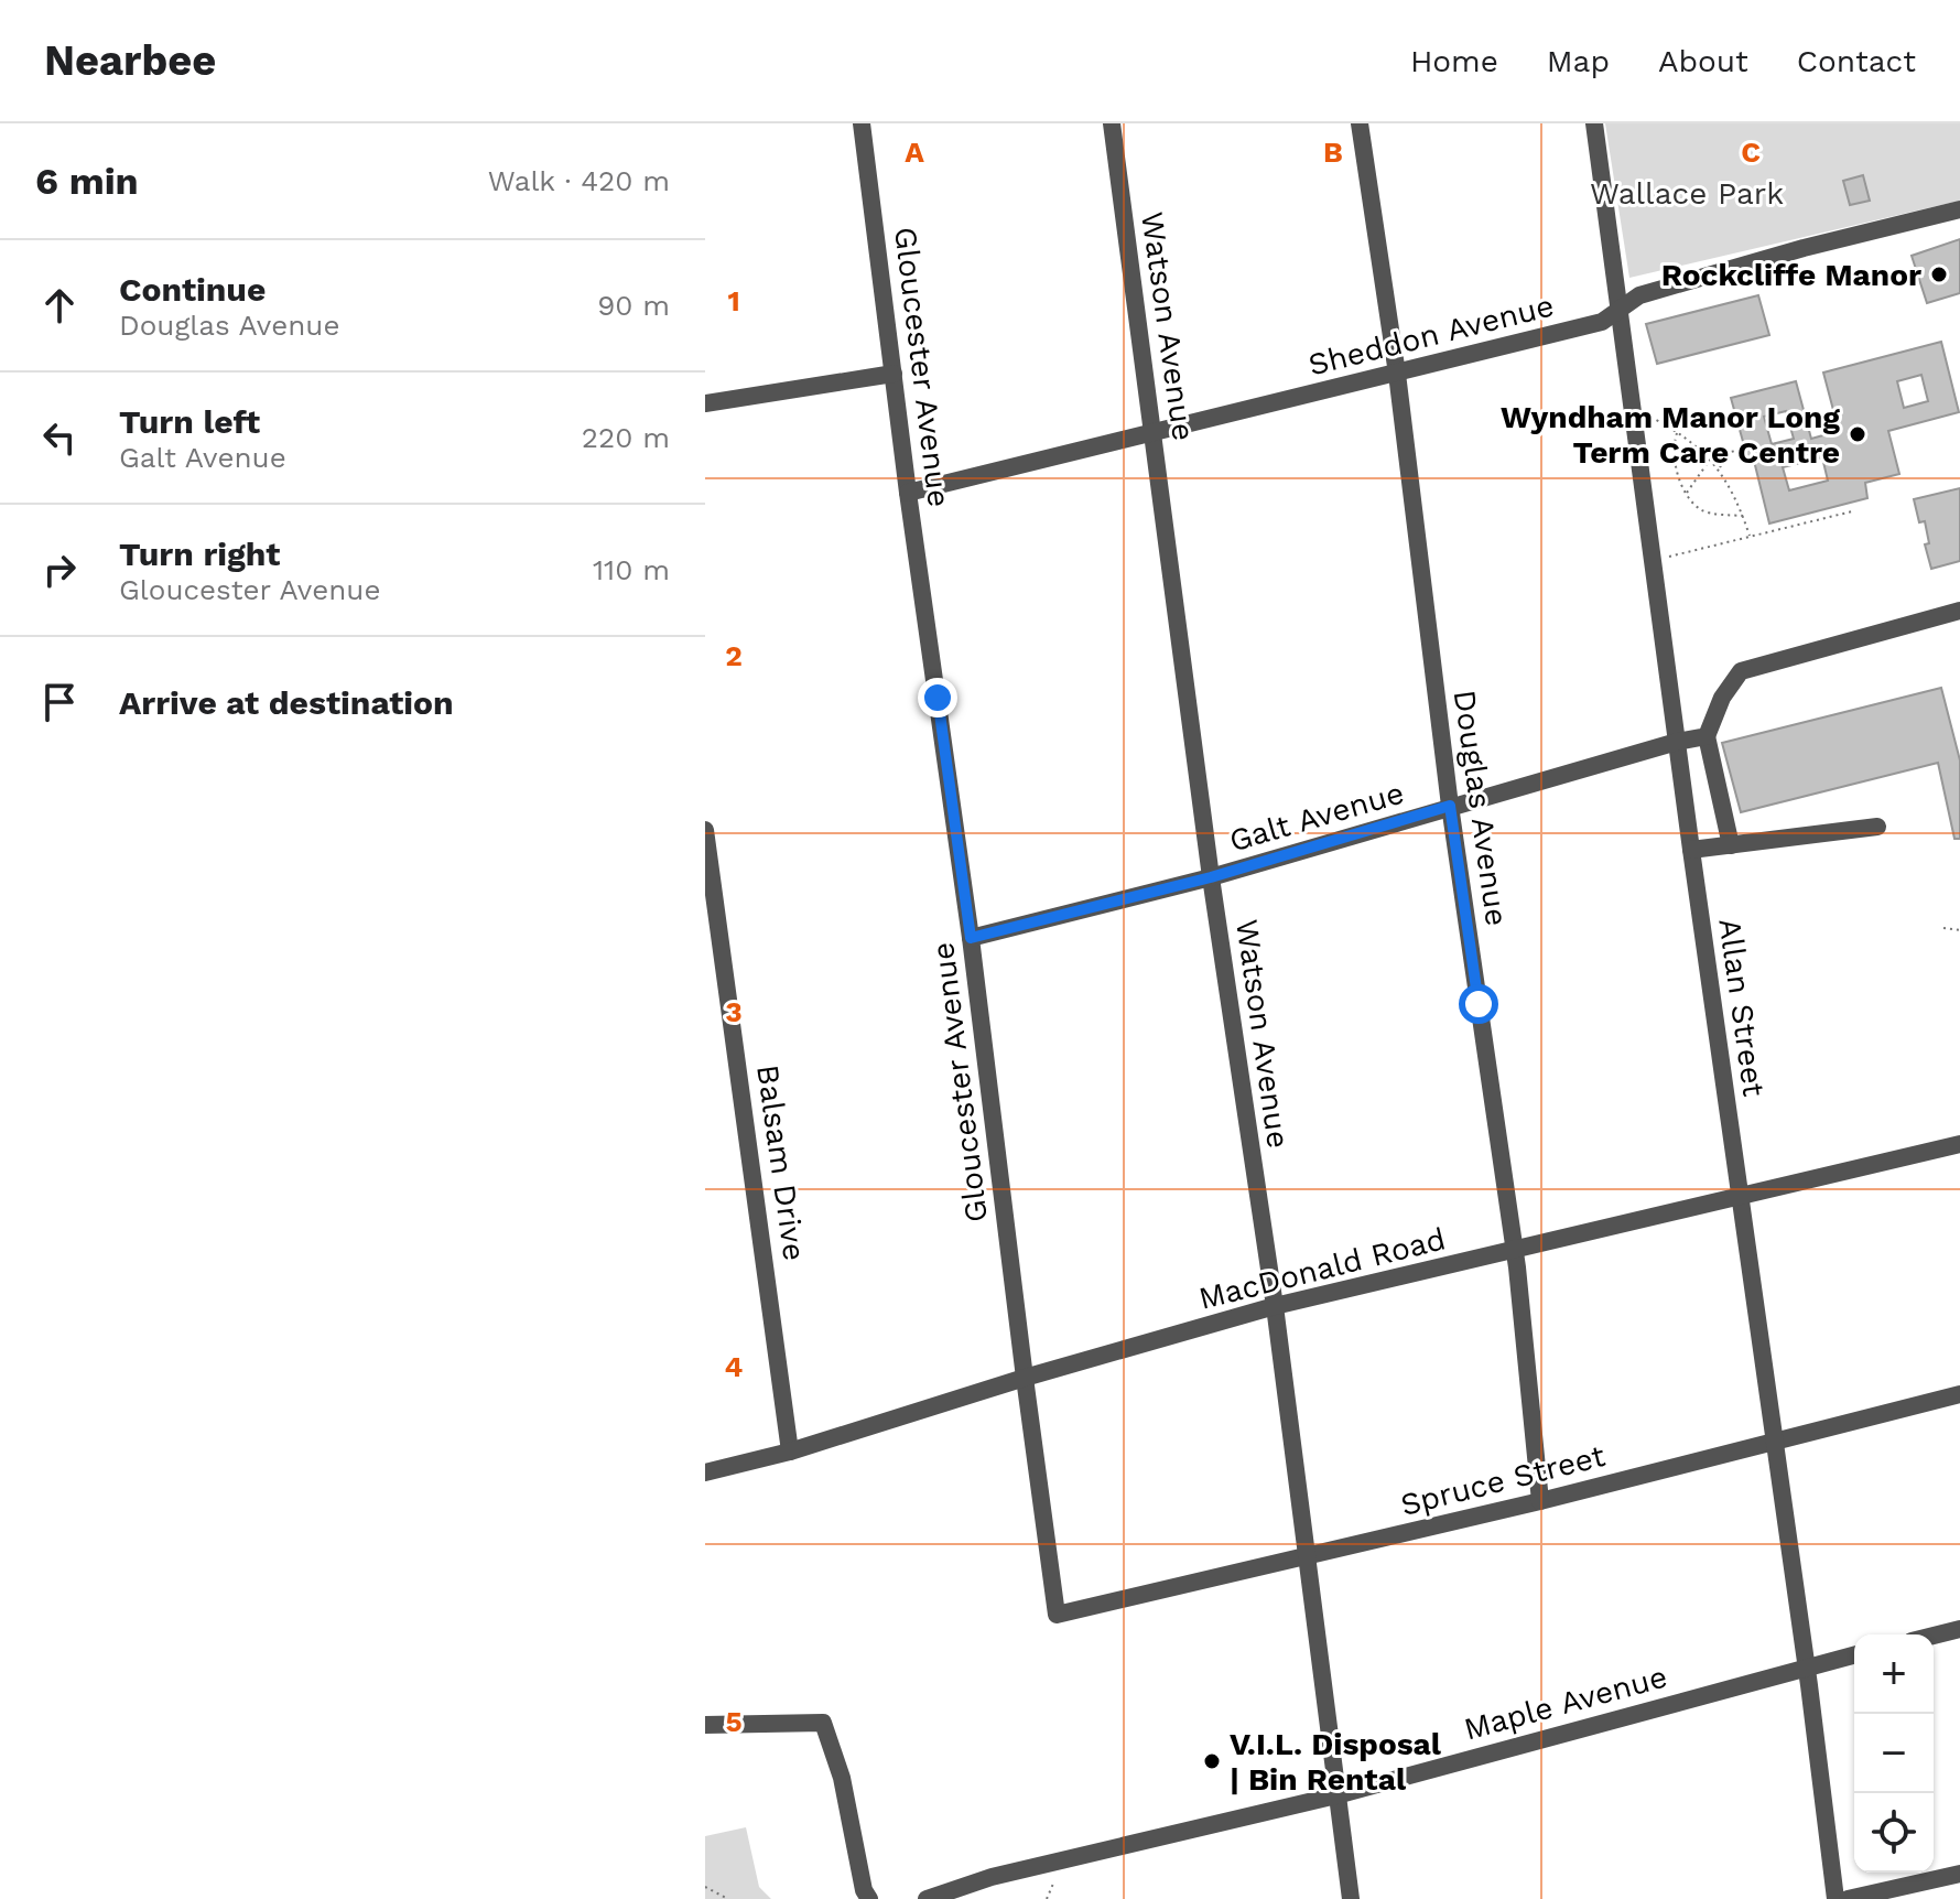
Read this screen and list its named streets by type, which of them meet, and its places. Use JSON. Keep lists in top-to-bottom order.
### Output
{
  "streets": {
    "street": [
      "Watson Avenue",
      "Sheddon Avenue",
      "Gloucester Avenue",
      "Douglas Avenue",
      "Galt Avenue",
      "Allan Street",
      "Balsam Drive",
      "MacDonald Road",
      "Spruce Street",
      "Maple Avenue"
    ]
  },
  "crossings": [
    ["Watson Avenue", "Sheddon Avenue"],
    ["Watson Avenue", "Galt Avenue"],
    ["Watson Avenue", "MacDonald Road"],
    ["Watson Avenue", "Spruce Street"],
    ["Watson Avenue", "Maple Avenue"],
    ["Sheddon Avenue", "Gloucester Avenue"],
    ["Sheddon Avenue", "Douglas Avenue"],
    ["Sheddon Avenue", "Allan Street"],
    ["Gloucester Avenue", "Galt Avenue"],
    ["Gloucester Avenue", "MacDonald Road"],
    ["Gloucester Avenue", "Spruce Street"],
    ["Douglas Avenue", "Galt Avenue"],
    ["Douglas Avenue", "MacDonald Road"],
    ["Douglas Avenue", "Spruce Street"],
    ["Galt Avenue", "Allan Street"],
    ["Allan Street", "MacDonald Road"],
    ["Allan Street", "Spruce Street"],
    ["Allan Street", "Maple Avenue"],
    ["Balsam Drive", "MacDonald Road"]
  ],
  "parks": ["Wallace Park"],
  "places": ["Rockcliffe Manor", "Wyndham Manor Long Term Care Centre", "V.I.L. Disposal | Bin Rental"],
  "page": {
    "header": "Nearbee",
    "nav": [
      "Home",
      "Map",
      "About",
      "Contact"
    ],
    "heading": ["6 min", "Walk · 420 m"],
    "list": [
      ["Continue", "Douglas Avenue", "90 m"],
      ["Turn left", "Galt Avenue", "220 m"],
      ["Turn right", "Gloucester Avenue", "110 m"],
      "Arrive at destination"
    ],
    "map_buttons": ["+", "−"]
  },
  "grid": {
    "columns": ["A", "B", "C"],
    "rows": [
      "1",
      "2",
      "3",
      "4",
      "5"
    ]
  }
}
